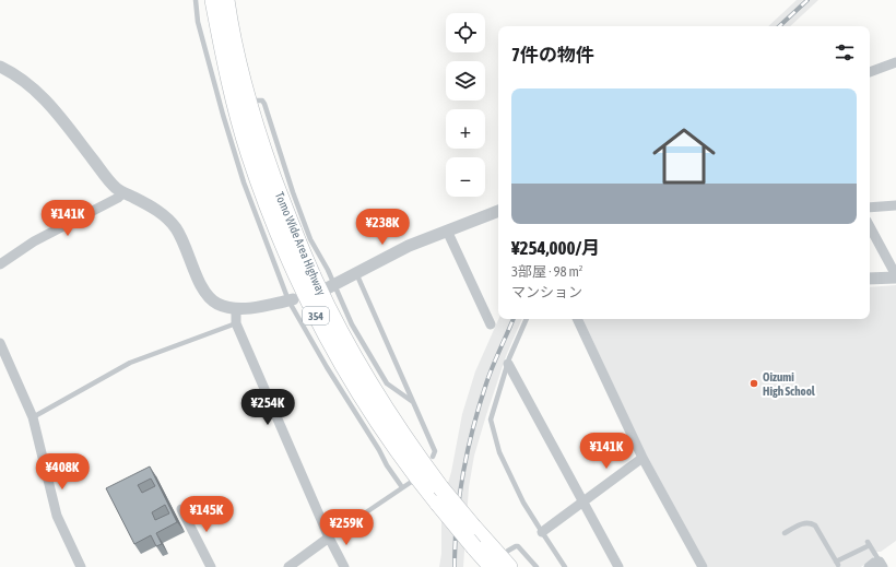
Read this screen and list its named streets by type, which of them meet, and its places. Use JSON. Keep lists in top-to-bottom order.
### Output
{
  "streets": {
    "highway": ["Tomo Wide Area Highway", "354"]
  },
  "places": ["Oizumi High School"],
  "page": {
    "map_buttons": ["+", "−"],
    "heading": "7件の物件",
    "list": [
      {
        "name": "¥254,000/月",
        "note": "3部屋 · 98 m² · マンション"
      }
    ],
    "price": [
      "¥141K",
      "¥238K",
      "¥254K",
      "¥141K",
      "¥408K",
      "¥145K",
      "¥259K"
    ]
  }
}
